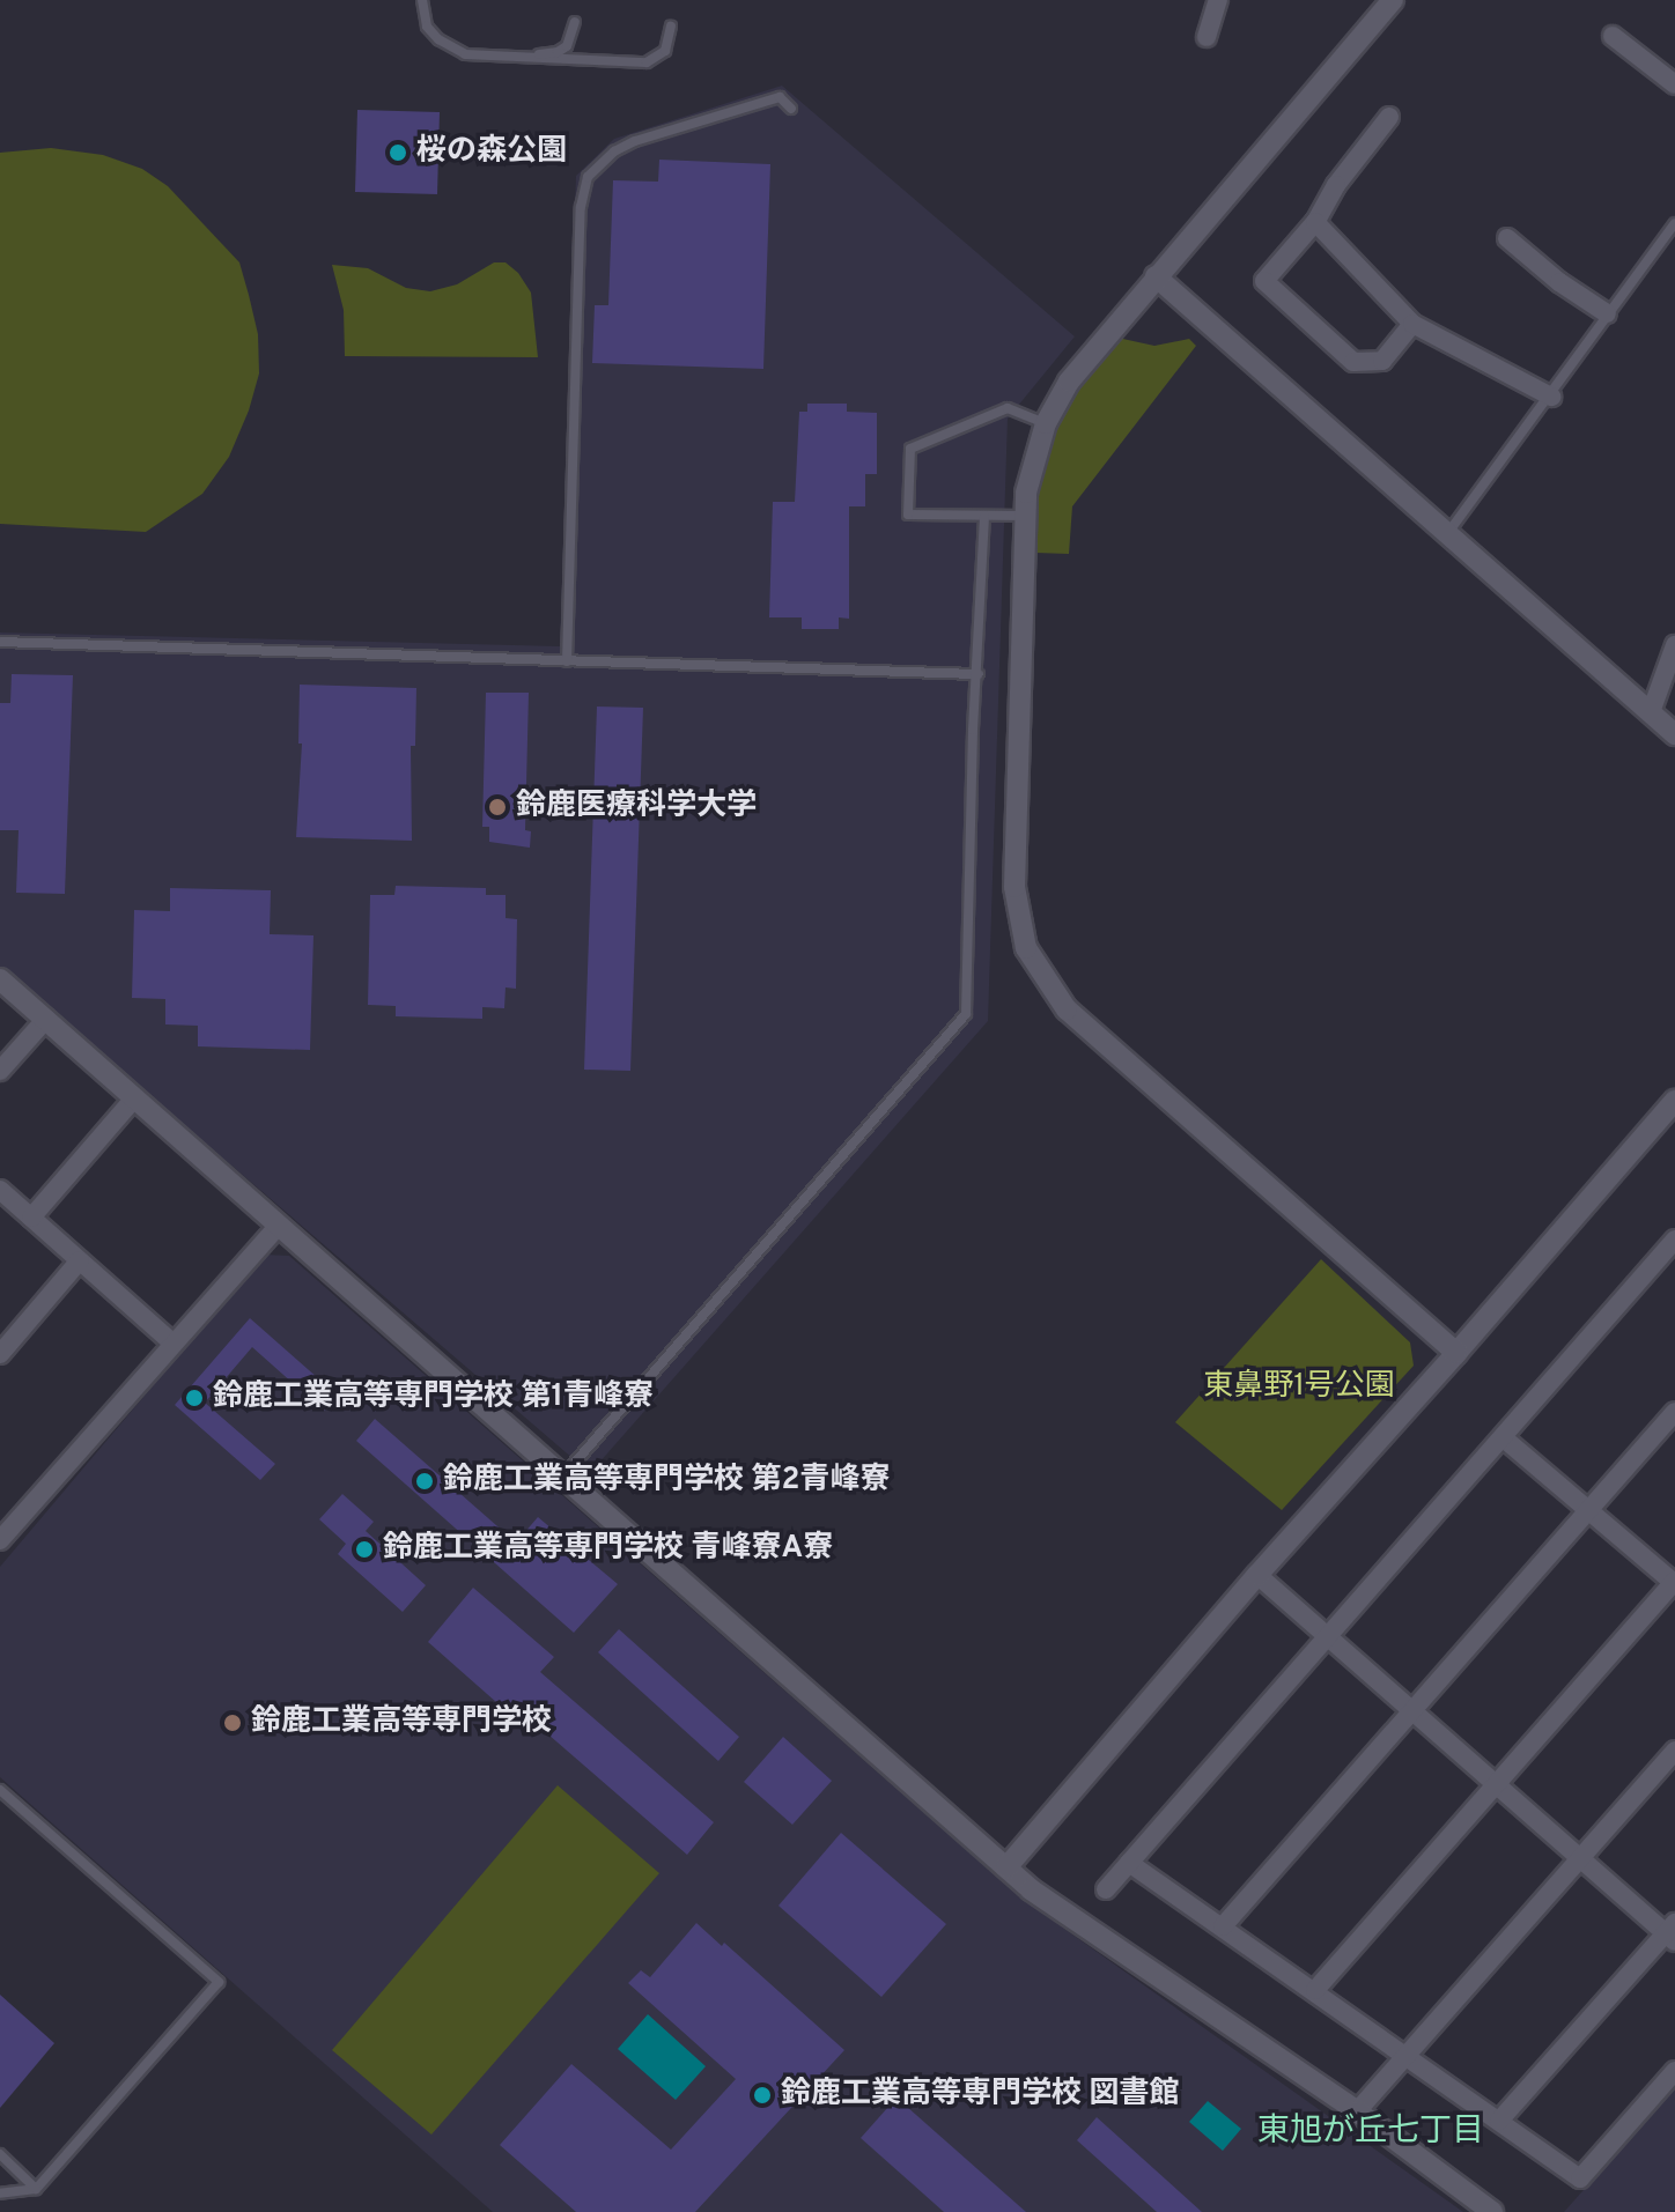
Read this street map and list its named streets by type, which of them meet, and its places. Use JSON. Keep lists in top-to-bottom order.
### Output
{
  "districts": ["東旭が丘七丁目"],
  "parks": ["東鼻野1号公園"],
  "places": [
    "桜の森公園",
    "鈴鹿医療科学大学",
    "鈴鹿工業高等専門学校 第1青峰寮",
    "鈴鹿工業高等専門学校 第2青峰寮",
    "鈴鹿工業高等専門学校 青峰寮A寮",
    "鈴鹿工業高等専門学校",
    "鈴鹿工業高等専門学校 図書館"
  ]
}
